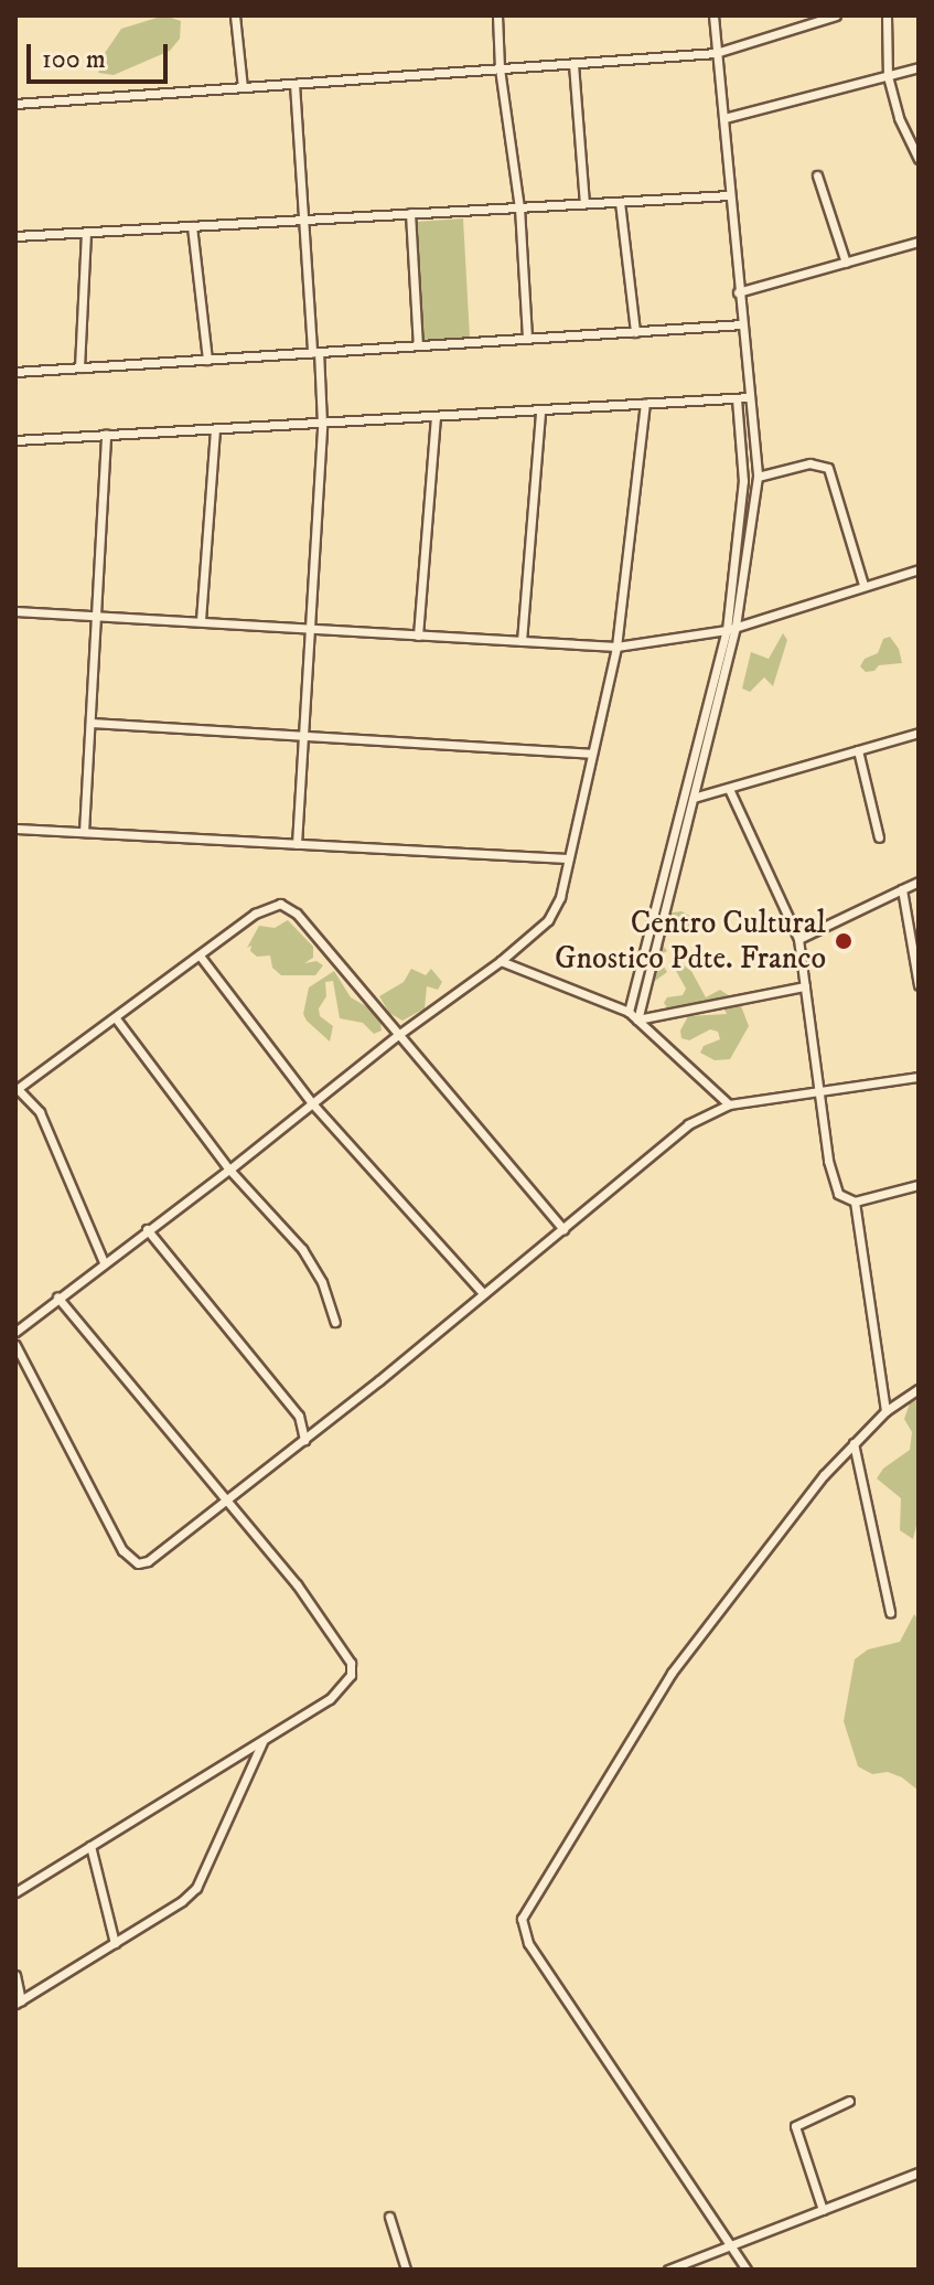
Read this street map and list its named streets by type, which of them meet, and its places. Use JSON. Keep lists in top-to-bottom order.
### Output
{
  "places": ["Centro Cultural Gnostico Pdte. Franco"],
  "scale_bar": "100 m"
}
